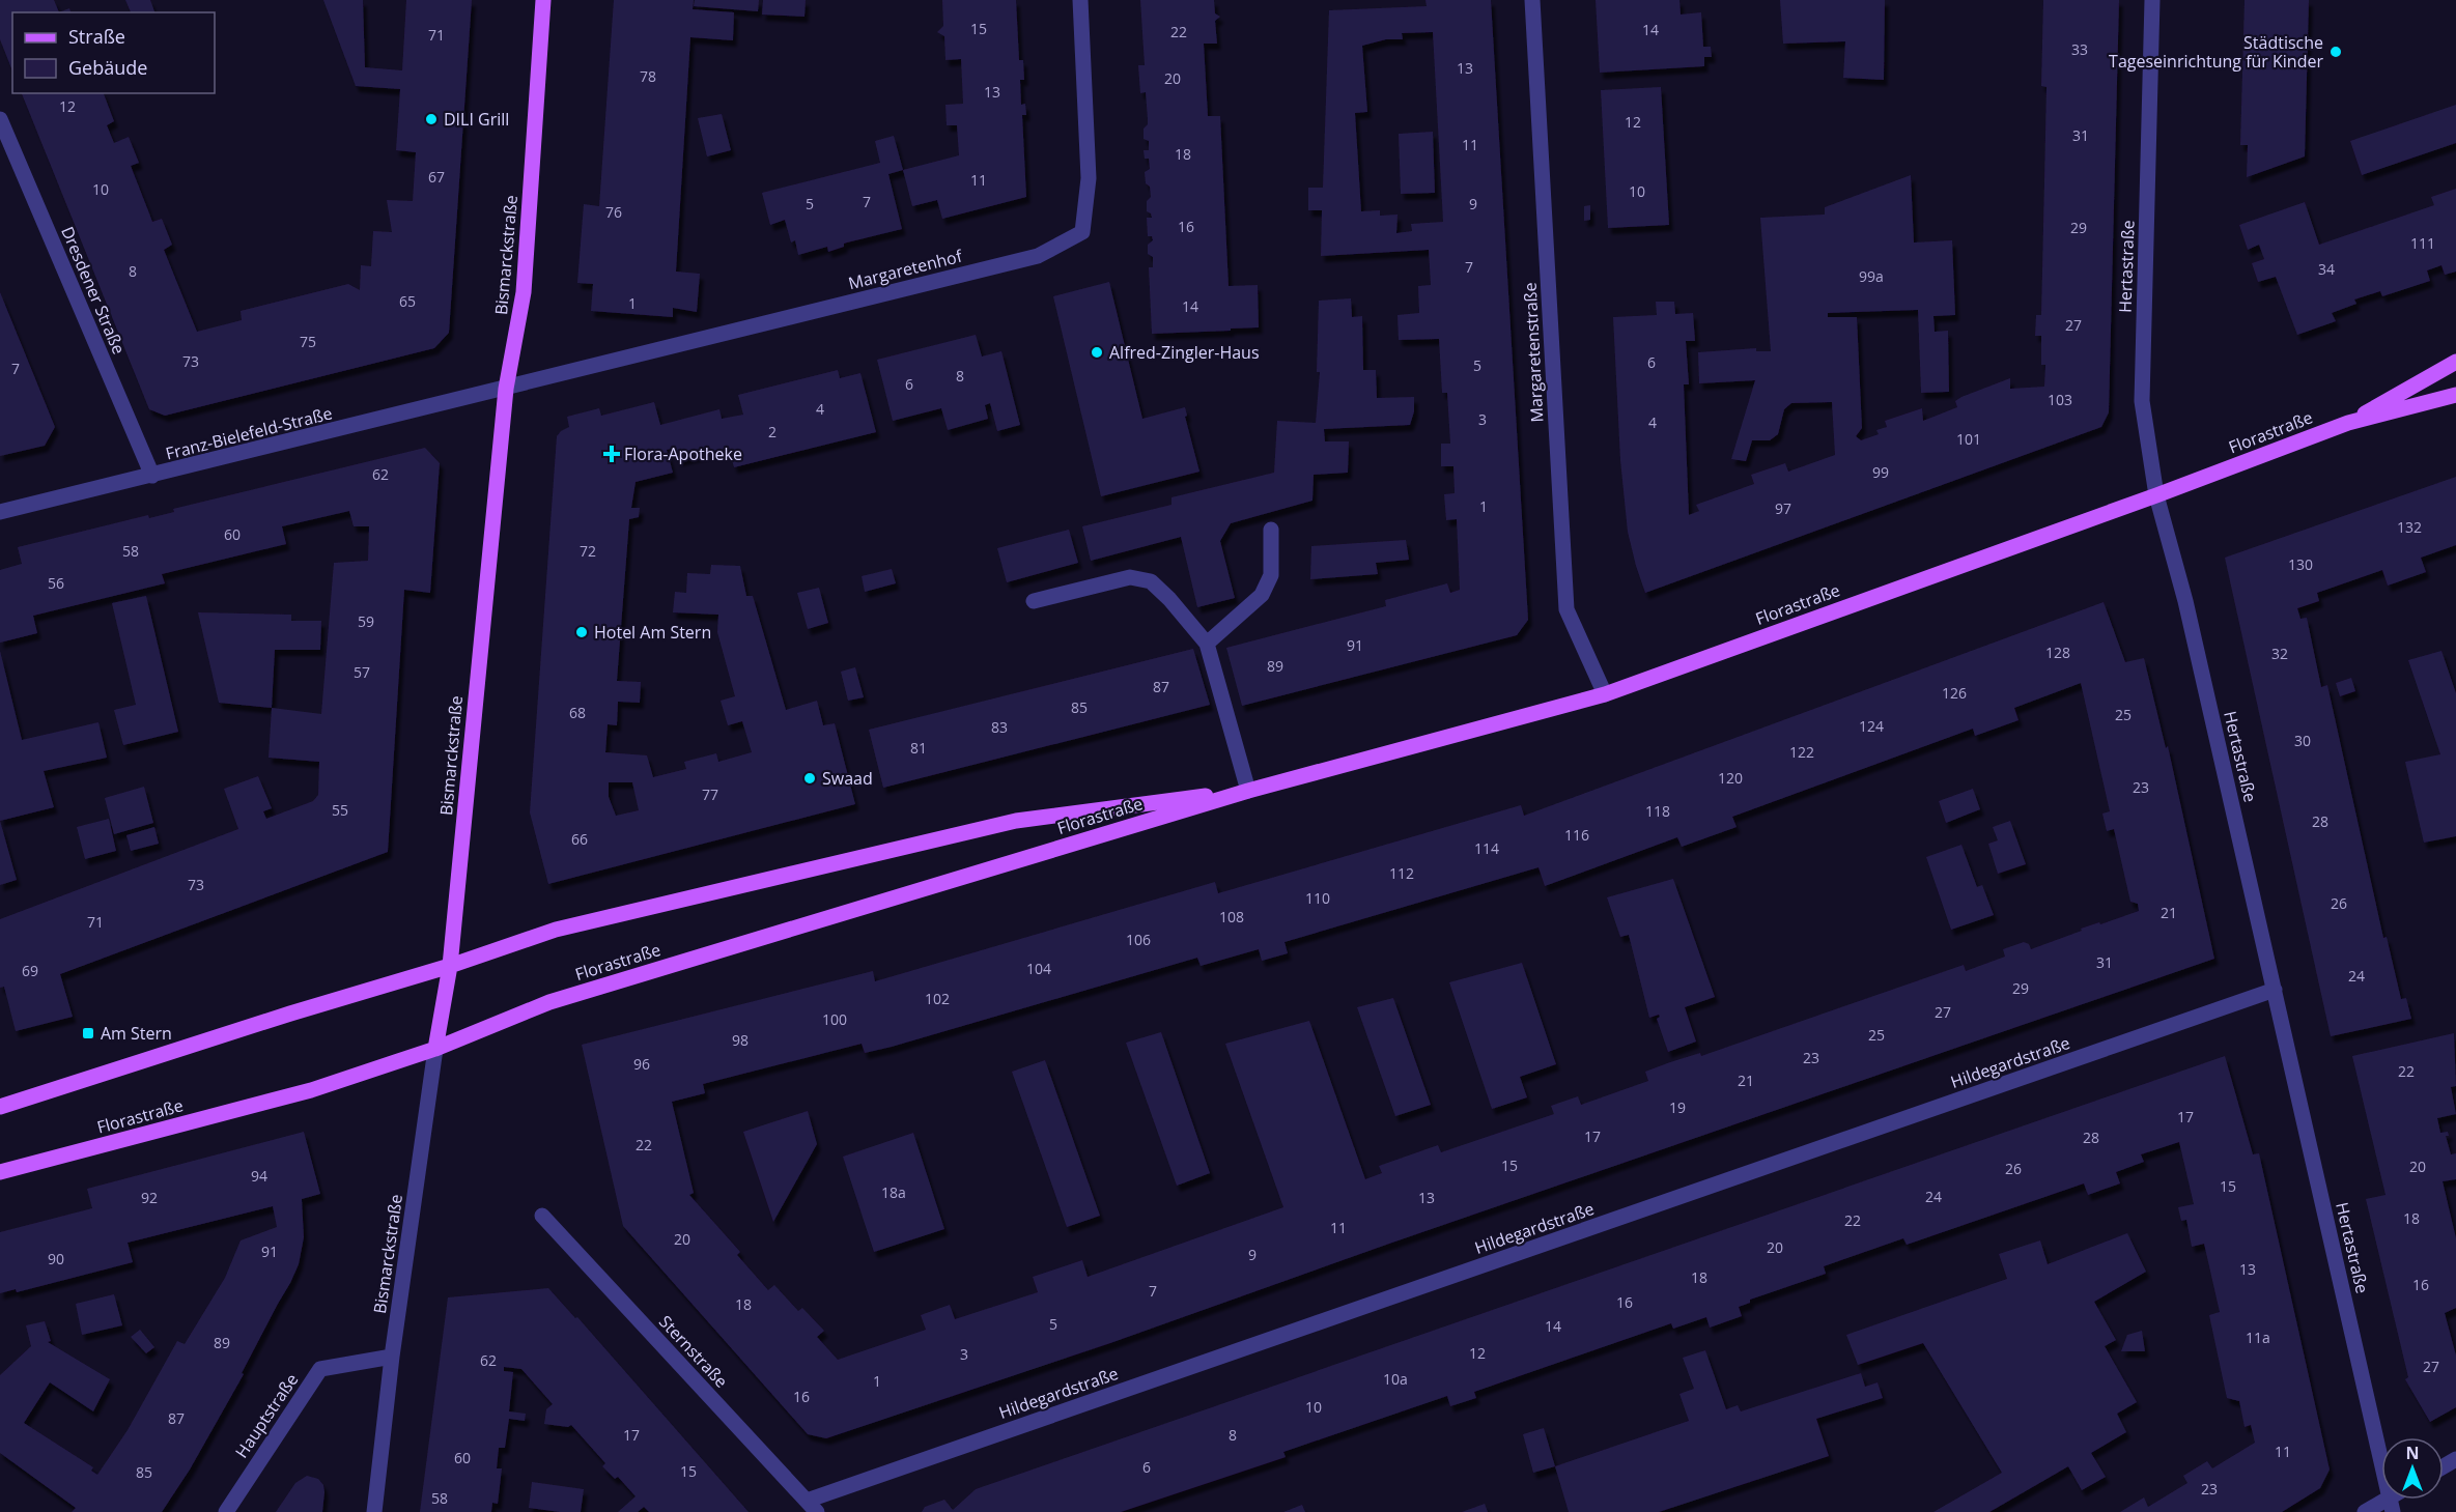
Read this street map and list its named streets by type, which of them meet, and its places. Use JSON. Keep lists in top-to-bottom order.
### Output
{
  "streets": {
    "main road": ["Bismarckstraße", "Florastraße"],
    "street": [
      "Hertastraße",
      "Margaretenhof",
      "Dresdener Straße",
      "Margaretenstraße",
      "Franz-Bielefeld-Straße",
      "Hildegardstraße",
      "Sternstraße",
      "Hauptstraße"
    ]
  },
  "crossings": [
    ["Bismarckstraße", "Margaretenhof"],
    ["Bismarckstraße", "Florastraße"],
    ["Bismarckstraße", "Franz-Bielefeld-Straße"],
    ["Bismarckstraße", "Hauptstraße"],
    ["Hertastraße", "Florastraße"],
    ["Hertastraße", "Hildegardstraße"],
    ["Margaretenhof", "Franz-Bielefeld-Straße"],
    ["Dresdener Straße", "Franz-Bielefeld-Straße"],
    ["Margaretenstraße", "Florastraße"],
    ["Hildegardstraße", "Sternstraße"]
  ],
  "places": {
    "other": [
      "Städtische Tageseinrichtung für Kinder",
      "DILI Grill",
      "Alfred-Zingler-Haus",
      "Hotel Am Stern",
      "Swaad"
    ],
    "health": ["Flora-Apotheke"],
    "transit": ["Am Stern"]
  },
  "house_numbers": [
    "15",
    "14",
    "22",
    "71",
    "33",
    "13",
    "78",
    "20",
    "13",
    "12",
    "12",
    "31",
    "11",
    "18",
    "67",
    "11",
    "10",
    "10",
    "7",
    "5",
    "9",
    "76",
    "16",
    "29",
    "111",
    "7",
    "34",
    "8",
    "99a",
    "65",
    "1",
    "14",
    "27",
    "75",
    "73",
    "6",
    "5",
    "7",
    "8",
    "6",
    "103",
    "4",
    "3",
    "4",
    "2",
    "101",
    "99",
    "62",
    "1",
    "97",
    "132",
    "60",
    "58",
    "72",
    "130",
    "56",
    "59",
    "91",
    "128",
    "32",
    "89",
    "57",
    "87",
    "126",
    "85",
    "68",
    "25",
    "124",
    "83",
    "30",
    "81",
    "122",
    "120",
    "23",
    "77",
    "55",
    "118",
    "28",
    "116",
    "66",
    "114",
    "112",
    "73",
    "110",
    "26",
    "21",
    "108",
    "71",
    "106",
    "31",
    "104",
    "69",
    "24",
    "29",
    "102",
    "27",
    "100",
    "25",
    "98",
    "23",
    "96",
    "22",
    "21",
    "19",
    "17",
    "17",
    "28",
    "22",
    "15",
    "20",
    "26",
    "94",
    "15",
    "18a",
    "24",
    "92",
    "13",
    "18",
    "22",
    "11",
    "20",
    "20",
    "91",
    "9",
    "90",
    "13",
    "18",
    "16",
    "7",
    "16",
    "18",
    "5",
    "14",
    "11a",
    "89",
    "12",
    "3",
    "62",
    "27",
    "10a",
    "1",
    "16",
    "10",
    "87",
    "17",
    "8",
    "11",
    "60",
    "6",
    "15",
    "85",
    "23",
    "58"
  ],
  "legend": ["Straße", "Gebäude"],
  "north": "top"
}
